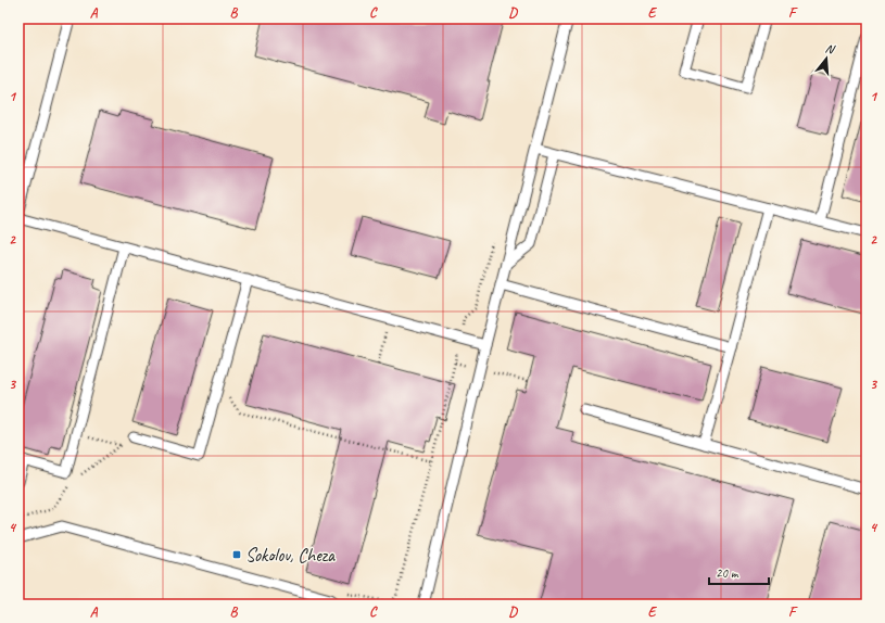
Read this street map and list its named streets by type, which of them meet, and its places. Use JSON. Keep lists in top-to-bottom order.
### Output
{
  "places": {
    "transit": ["Sokolov, Cheza"]
  },
  "scale_bar": "20 m",
  "north": "top",
  "grid": {
    "columns": [
      "A",
      "B",
      "C",
      "D",
      "E",
      "F"
    ],
    "rows": [
      "1",
      "2",
      "3",
      "4"
    ]
  }
}
